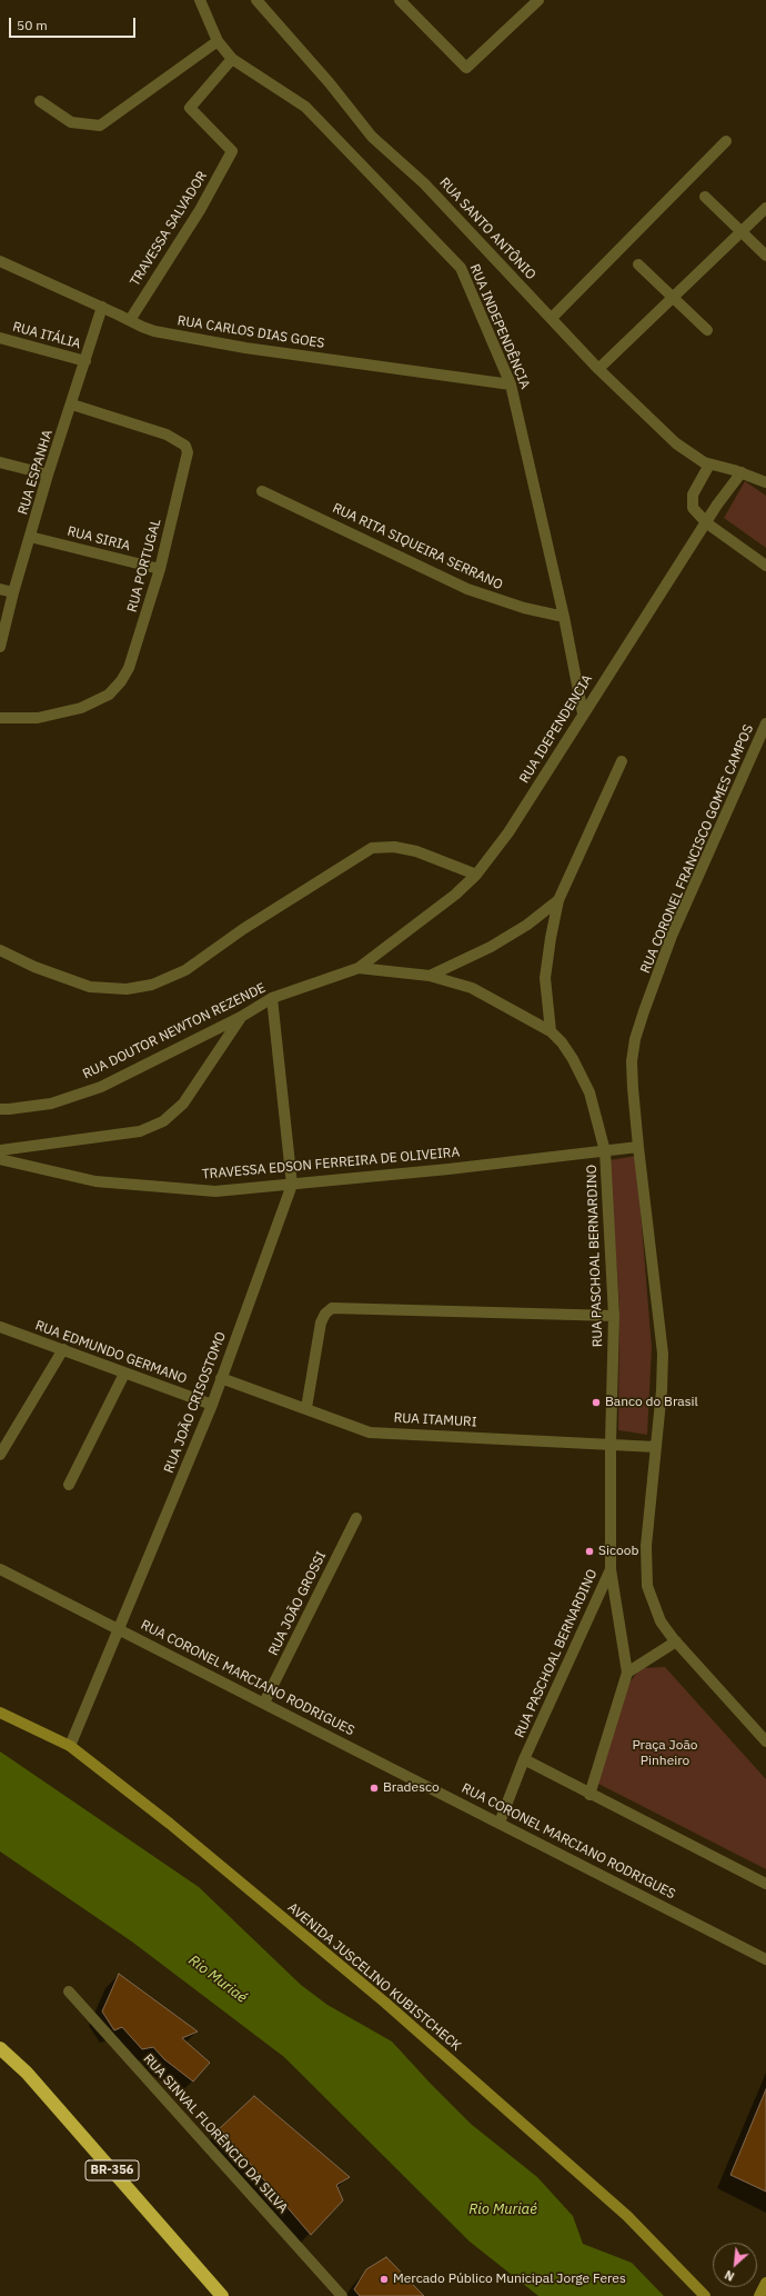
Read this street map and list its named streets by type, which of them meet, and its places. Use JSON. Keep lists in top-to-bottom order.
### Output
{
  "streets": {
    "highway": ["BR-356"],
    "street": [
      "TRAVESSA SALVADOR",
      "RUA SANTO ANTÔNIO",
      "RUA INDEPENDÊNCIA",
      "RUA CARLOS DIAS GOES",
      "RUA ITÁLIA",
      "RUA ESPANHA",
      "RUA SIRIA",
      "RUA RITA SIQUEIRA SERRANO",
      "RUA PORTUGAL",
      "RUA IDEPENDENCIA",
      "RUA CORONEL FRANCISCO GOMES CAMPOS",
      "RUA DOUTOR NEWTON REZENDE",
      "TRAVESSA EDSON FERREIRA DE OLIVEIRA",
      "RUA PASCHOAL BERNARDINO",
      "RUA EDMUNDO GERMANO",
      "RUA JOÃO CRISOSTOMO",
      "RUA ITAMURI",
      "RUA JOÃO GROSSI",
      "RUA CORONEL MARCIANO RODRIGUES",
      "AVENIDA JUSCELINO KUBISTCHECK",
      "RUA SINVAL FLORÊNCIO DA SILVA"
    ]
  },
  "crossings": [
    ["TRAVESSA SALVADOR", "RUA INDEPENDÊNCIA"],
    ["TRAVESSA SALVADOR", "RUA CARLOS DIAS GOES"],
    ["RUA SANTO ANTÔNIO", "RUA IDEPENDENCIA"],
    ["RUA INDEPENDÊNCIA", "RUA CARLOS DIAS GOES"],
    ["RUA INDEPENDÊNCIA", "RUA RITA SIQUEIRA SERRANO"],
    ["RUA INDEPENDÊNCIA", "RUA IDEPENDENCIA"],
    ["RUA CARLOS DIAS GOES", "RUA ESPANHA"],
    ["RUA ITÁLIA", "RUA ESPANHA"],
    ["RUA ESPANHA", "RUA SIRIA"],
    ["RUA ESPANHA", "RUA PORTUGAL"],
    ["RUA SIRIA", "RUA PORTUGAL"],
    ["RUA IDEPENDENCIA", "RUA DOUTOR NEWTON REZENDE"],
    ["RUA CORONEL FRANCISCO GOMES CAMPOS", "TRAVESSA EDSON FERREIRA DE OLIVEIRA"],
    ["TRAVESSA EDSON FERREIRA DE OLIVEIRA", "RUA PASCHOAL BERNARDINO"],
    ["TRAVESSA EDSON FERREIRA DE OLIVEIRA", "RUA JOÃO CRISOSTOMO"],
    ["RUA PASCHOAL BERNARDINO", "RUA ITAMURI"],
    ["RUA PASCHOAL BERNARDINO", "RUA CORONEL MARCIANO RODRIGUES"],
    ["RUA EDMUNDO GERMANO", "RUA JOÃO CRISOSTOMO"],
    ["RUA JOÃO CRISOSTOMO", "RUA ITAMURI"],
    ["RUA JOÃO CRISOSTOMO", "RUA CORONEL MARCIANO RODRIGUES"],
    ["RUA JOÃO CRISOSTOMO", "AVENIDA JUSCELINO KUBISTCHECK"],
    ["RUA JOÃO GROSSI", "RUA CORONEL MARCIANO RODRIGUES"]
  ],
  "water": ["Rio Muriaé"],
  "parks": ["Praça João Pinheiro"],
  "places": [
    "Banco do Brasil",
    "Sicoob",
    "Bradesco",
    "Mercado Público Municipal Jorge Feres"
  ],
  "scale_bar": "50 m",
  "north": "bottom left"
}
